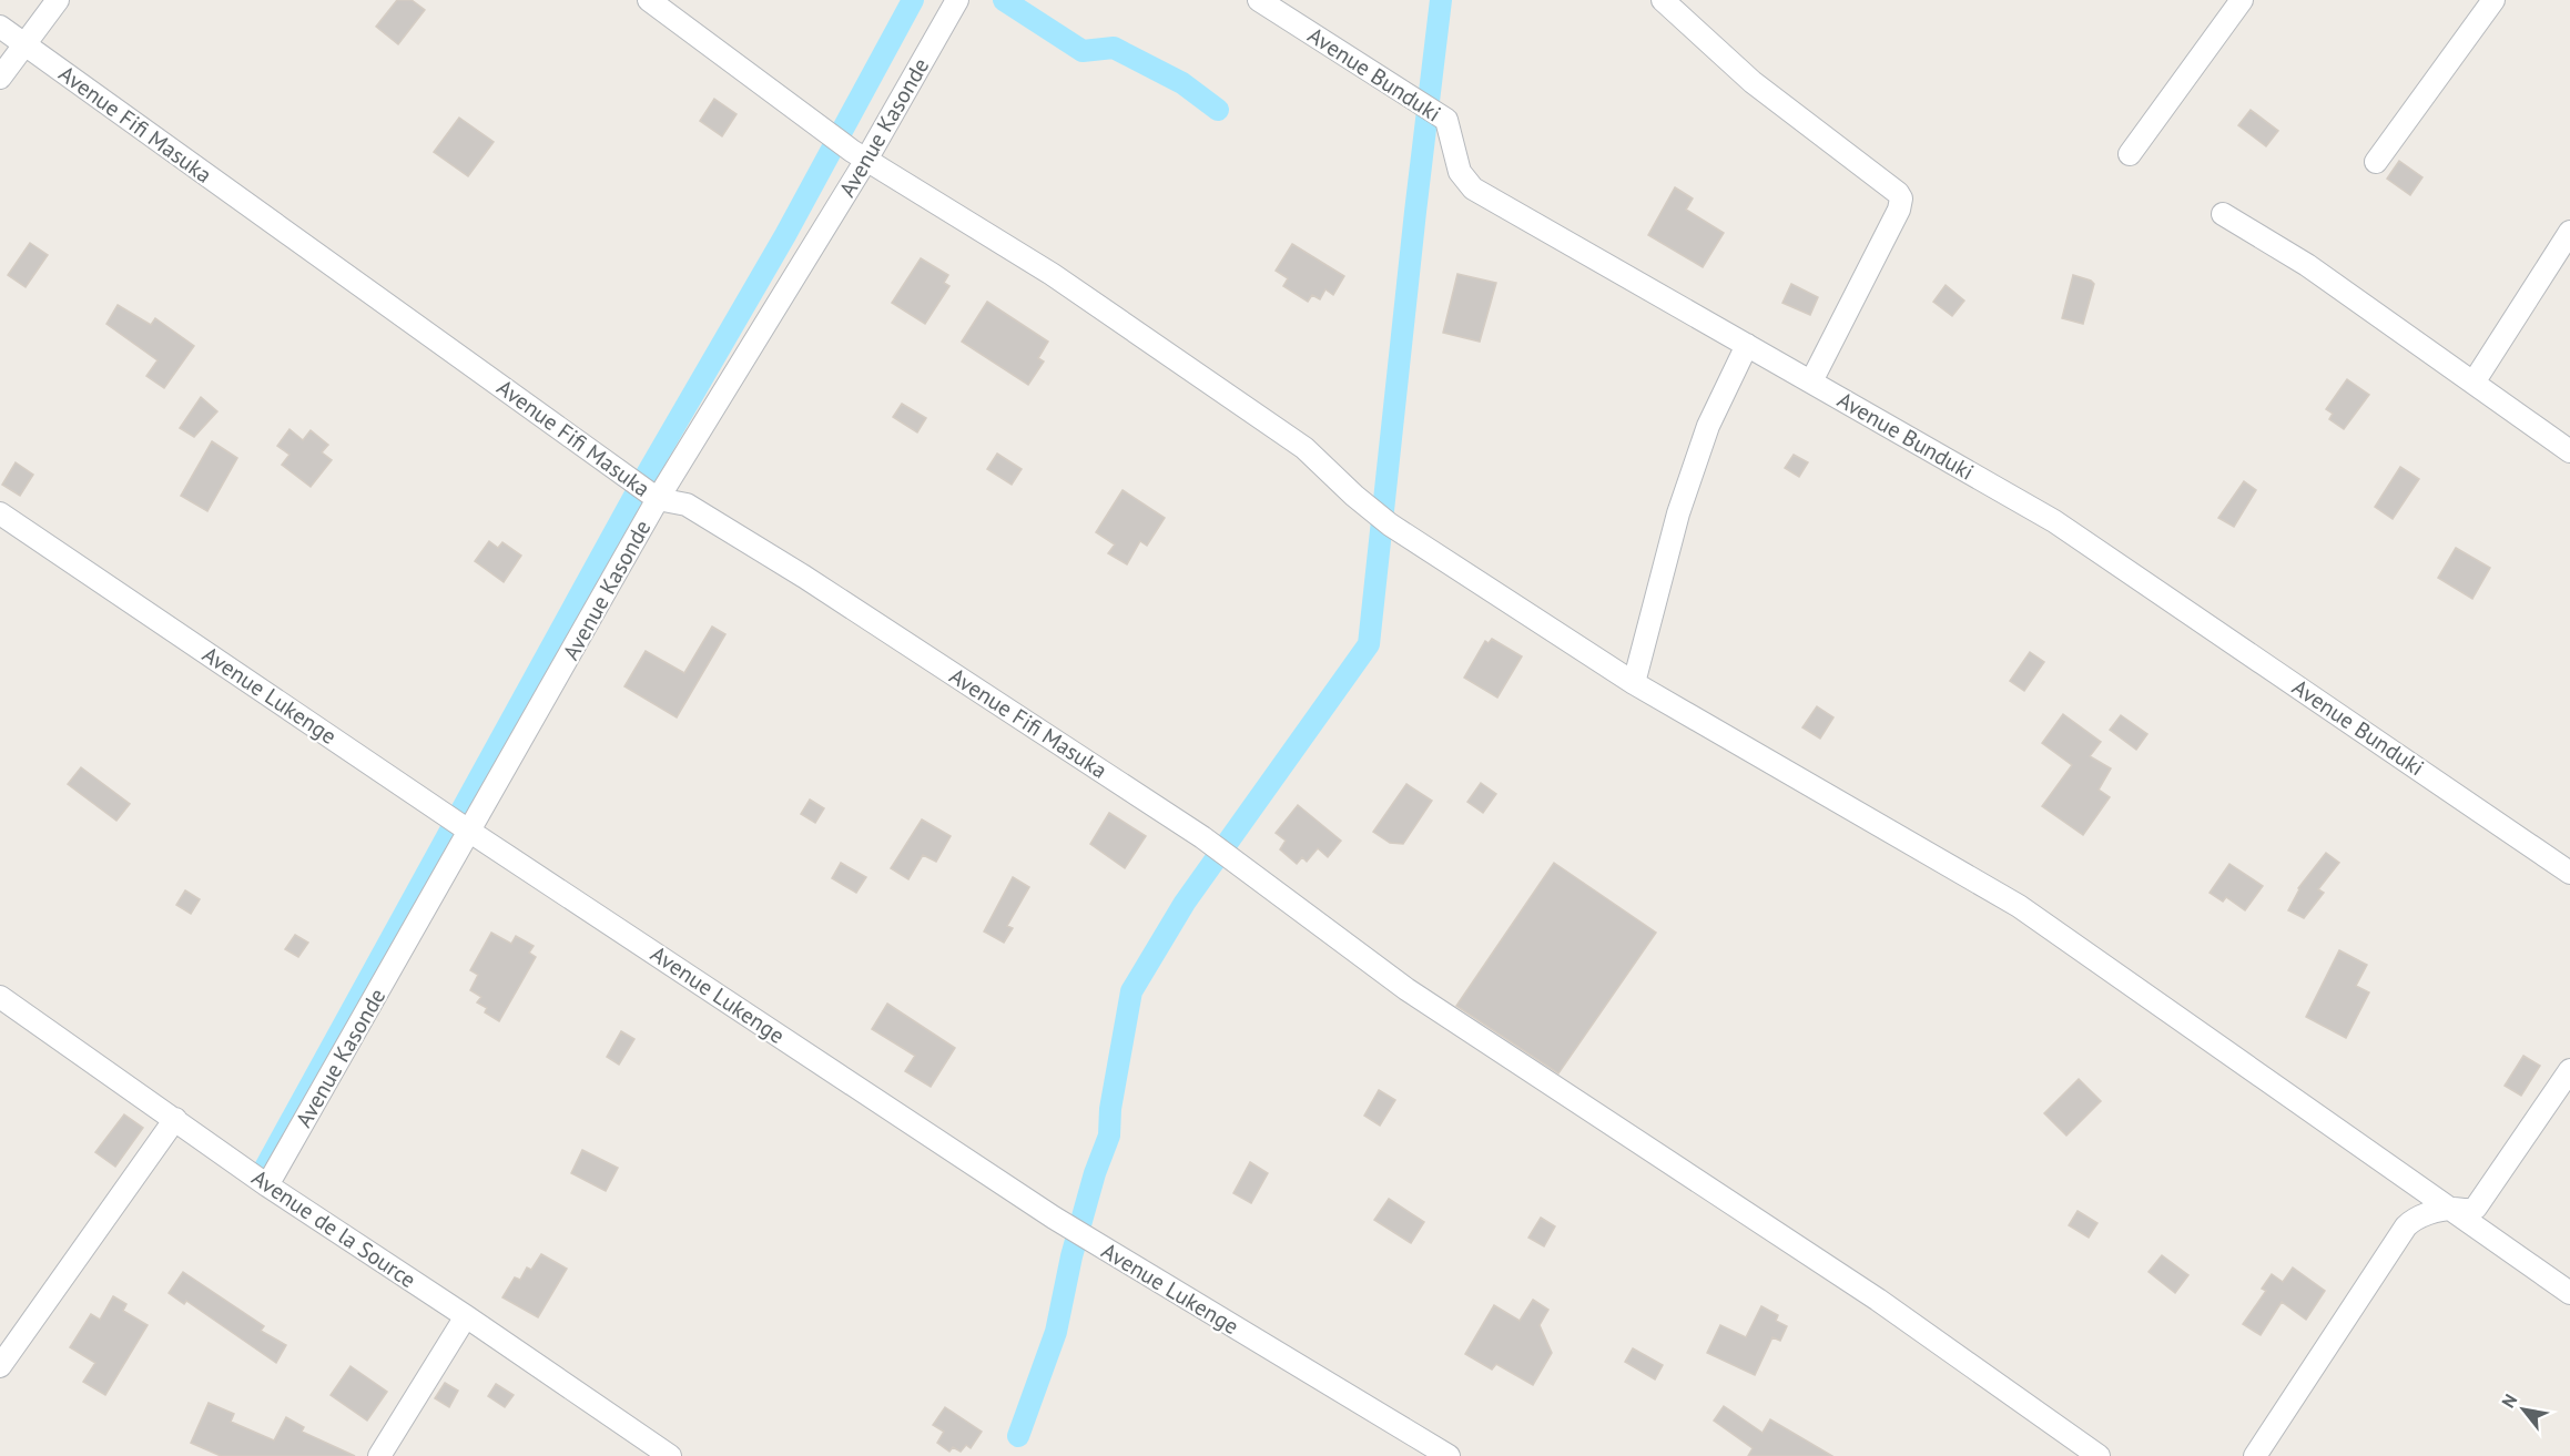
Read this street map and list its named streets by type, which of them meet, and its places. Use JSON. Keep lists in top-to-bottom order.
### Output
{
  "streets": {
    "street": [
      "Avenue Bunduki",
      "Avenue Fifi Masuka",
      "Avenue Kasonde",
      "Avenue Lukenge",
      "Avenue de la Source"
    ]
  },
  "crossings": [
    ["Avenue Fifi Masuka", "Avenue Kasonde"],
    ["Avenue Kasonde", "Avenue Lukenge"],
    ["Avenue Kasonde", "Avenue de la Source"]
  ],
  "north": "top left"
}
